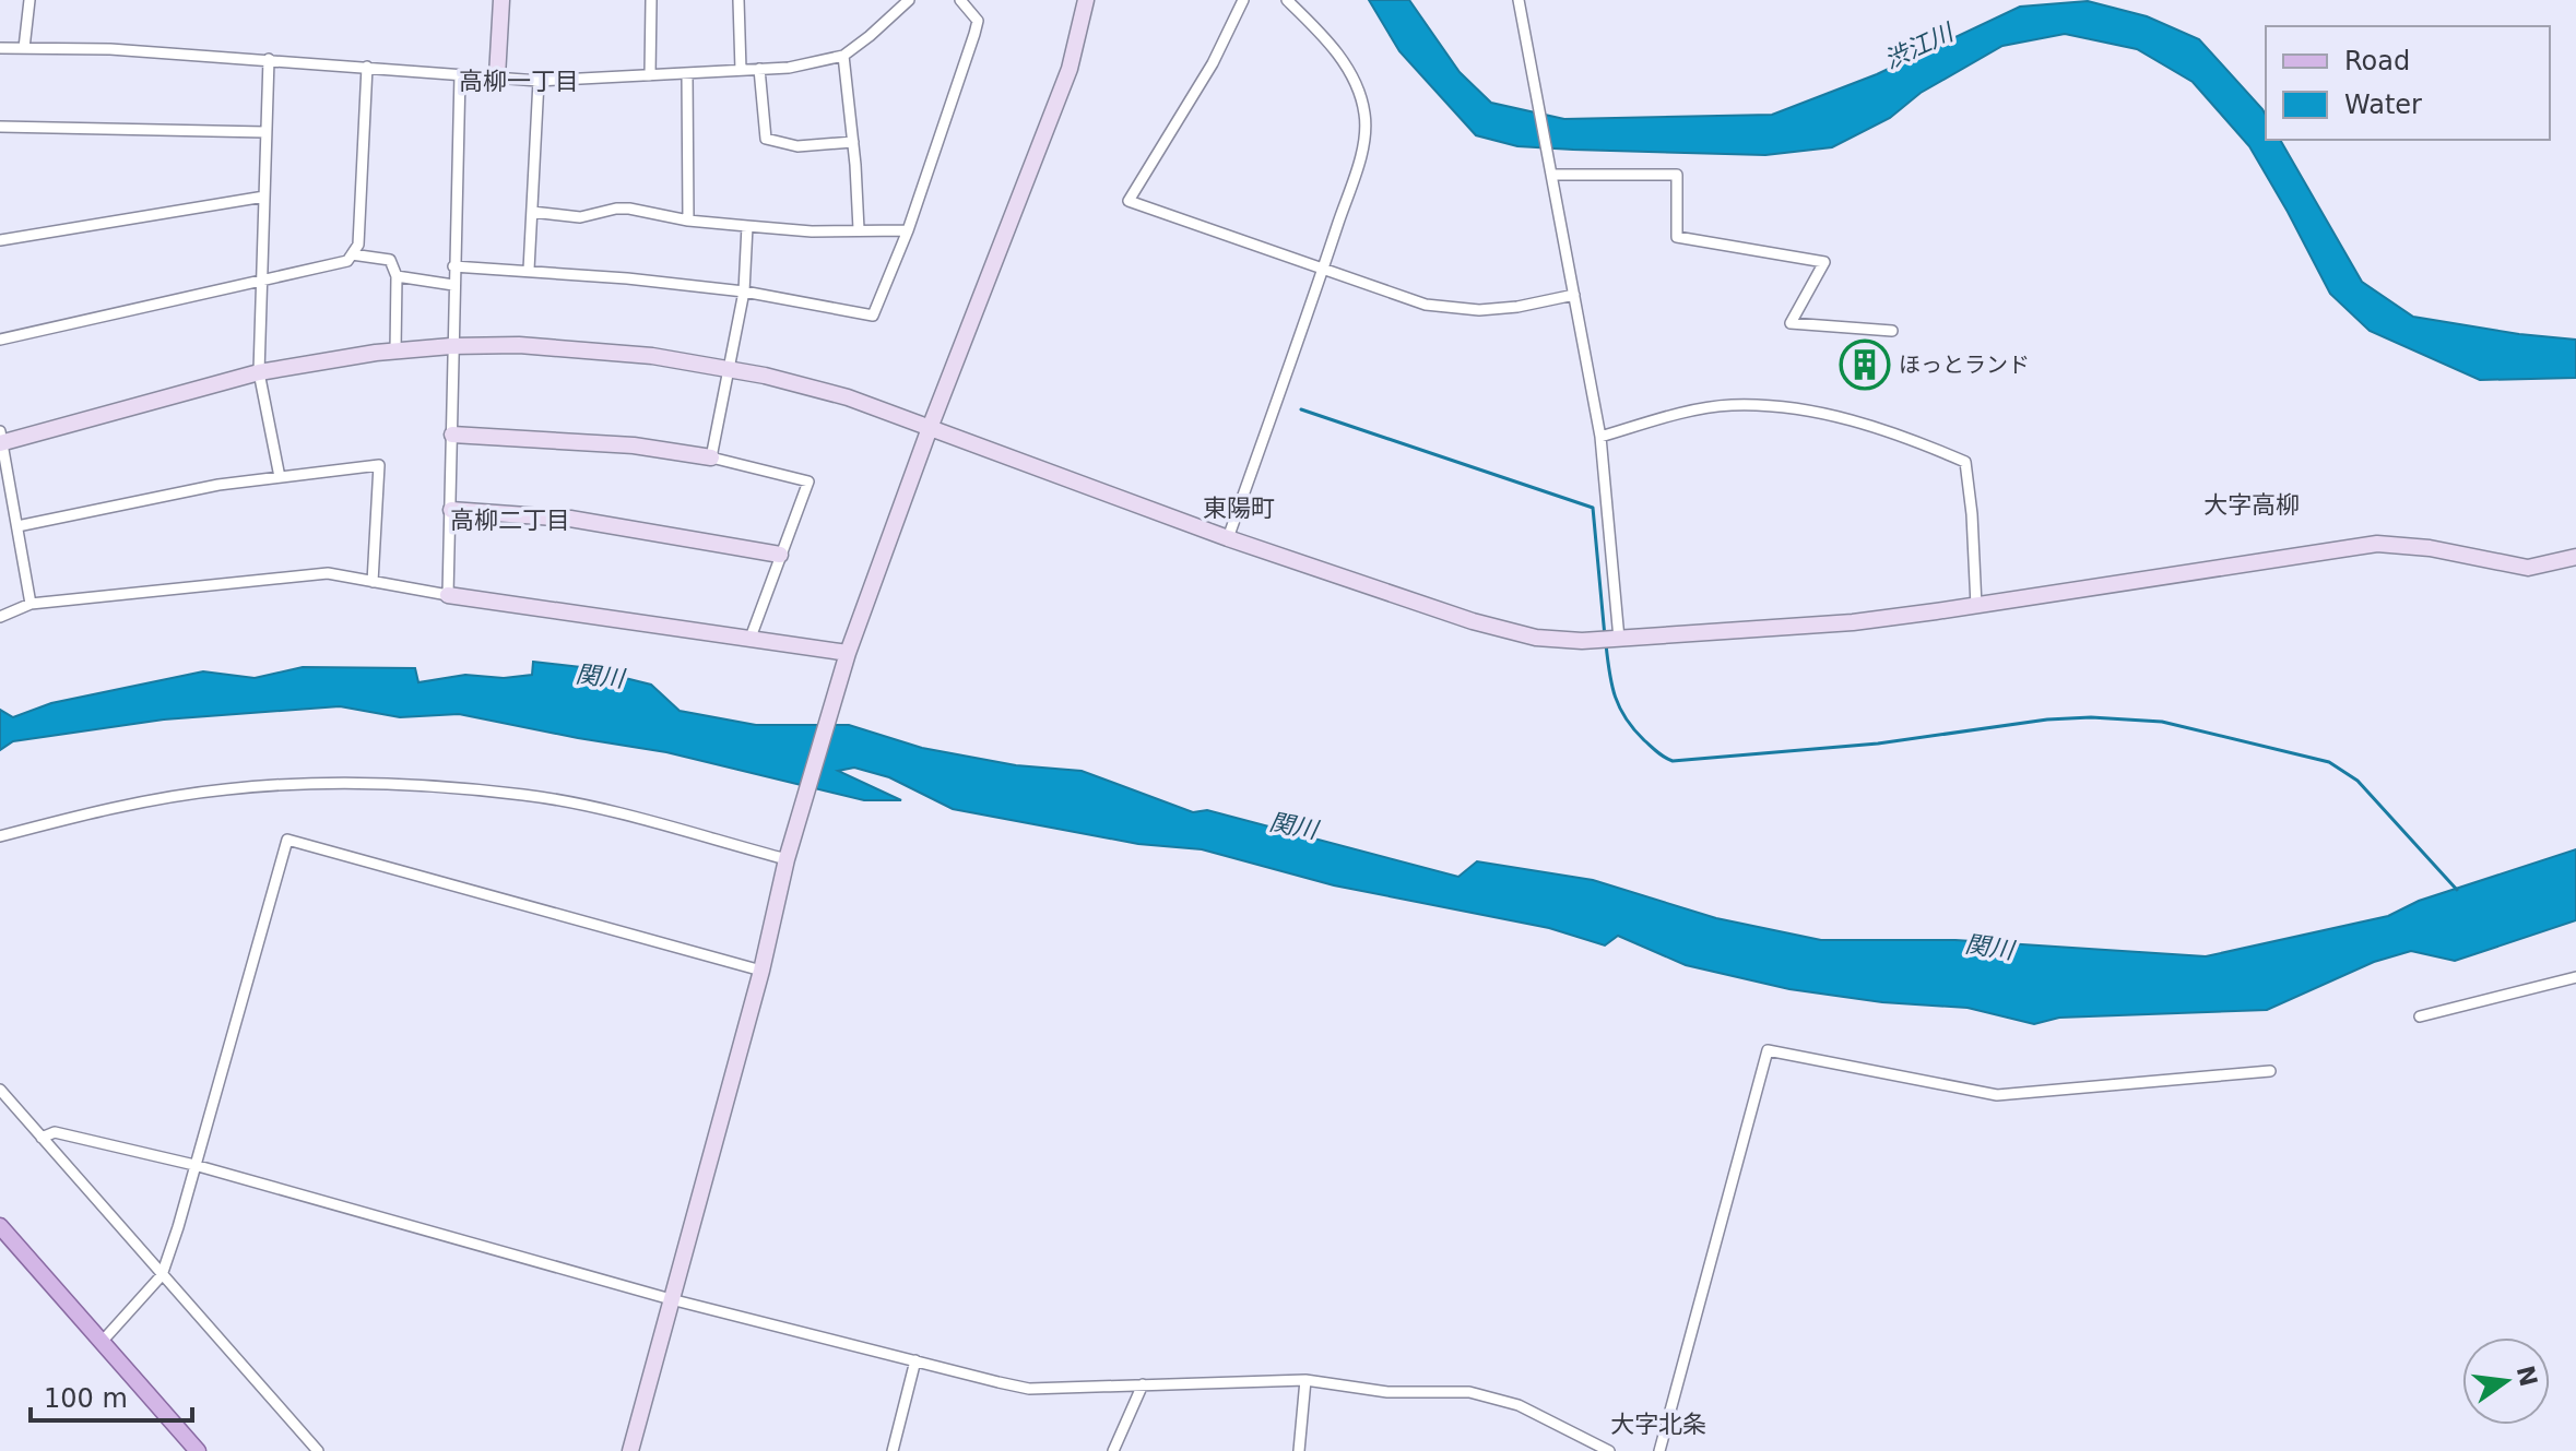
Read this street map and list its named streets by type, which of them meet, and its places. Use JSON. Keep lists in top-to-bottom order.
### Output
{
  "districts": [
    "高柳一丁目",
    "大字高柳",
    "東陽町",
    "高柳二丁目",
    "大字北条"
  ],
  "water": ["渋江川", "関川"],
  "places": {
    "building": ["ほっとランド"]
  },
  "legend": ["Road", "Water"],
  "scale_bar": "100 m",
  "north": "right"
}
